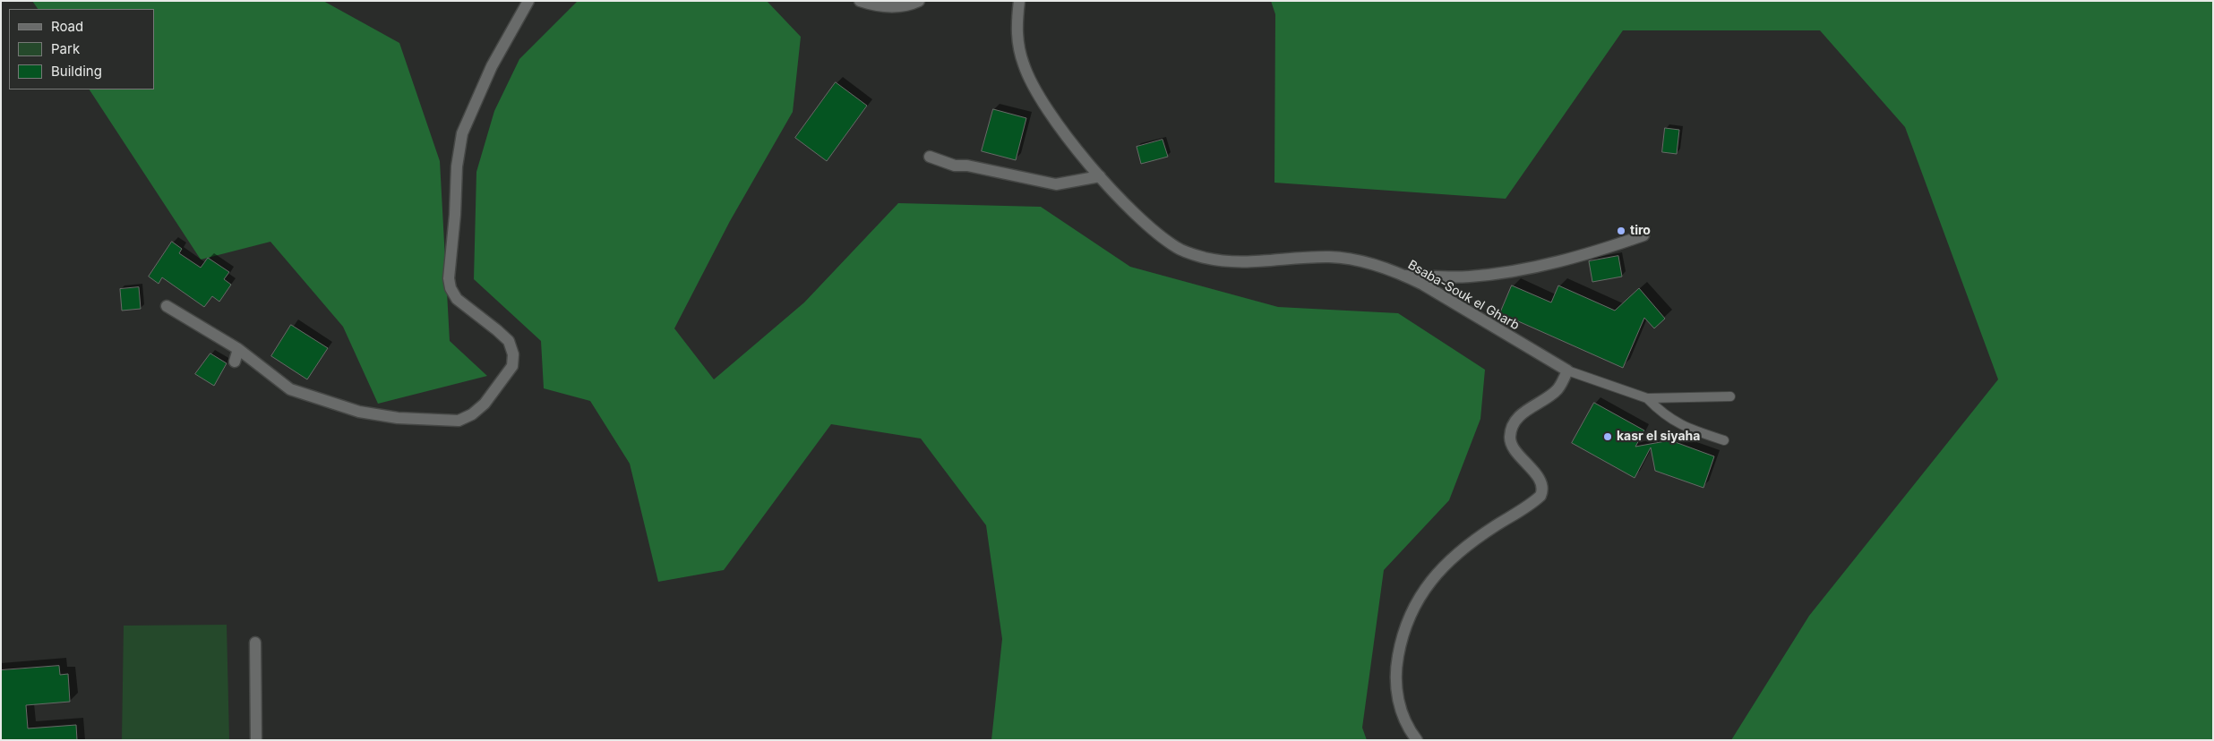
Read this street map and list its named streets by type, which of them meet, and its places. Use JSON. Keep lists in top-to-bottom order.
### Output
{
  "streets": {
    "street": ["Bsaba-Souk el Gharb"]
  },
  "places": ["tiro", "kasr el siyaha"],
  "legend": ["Road", "Park", "Building"]
}
